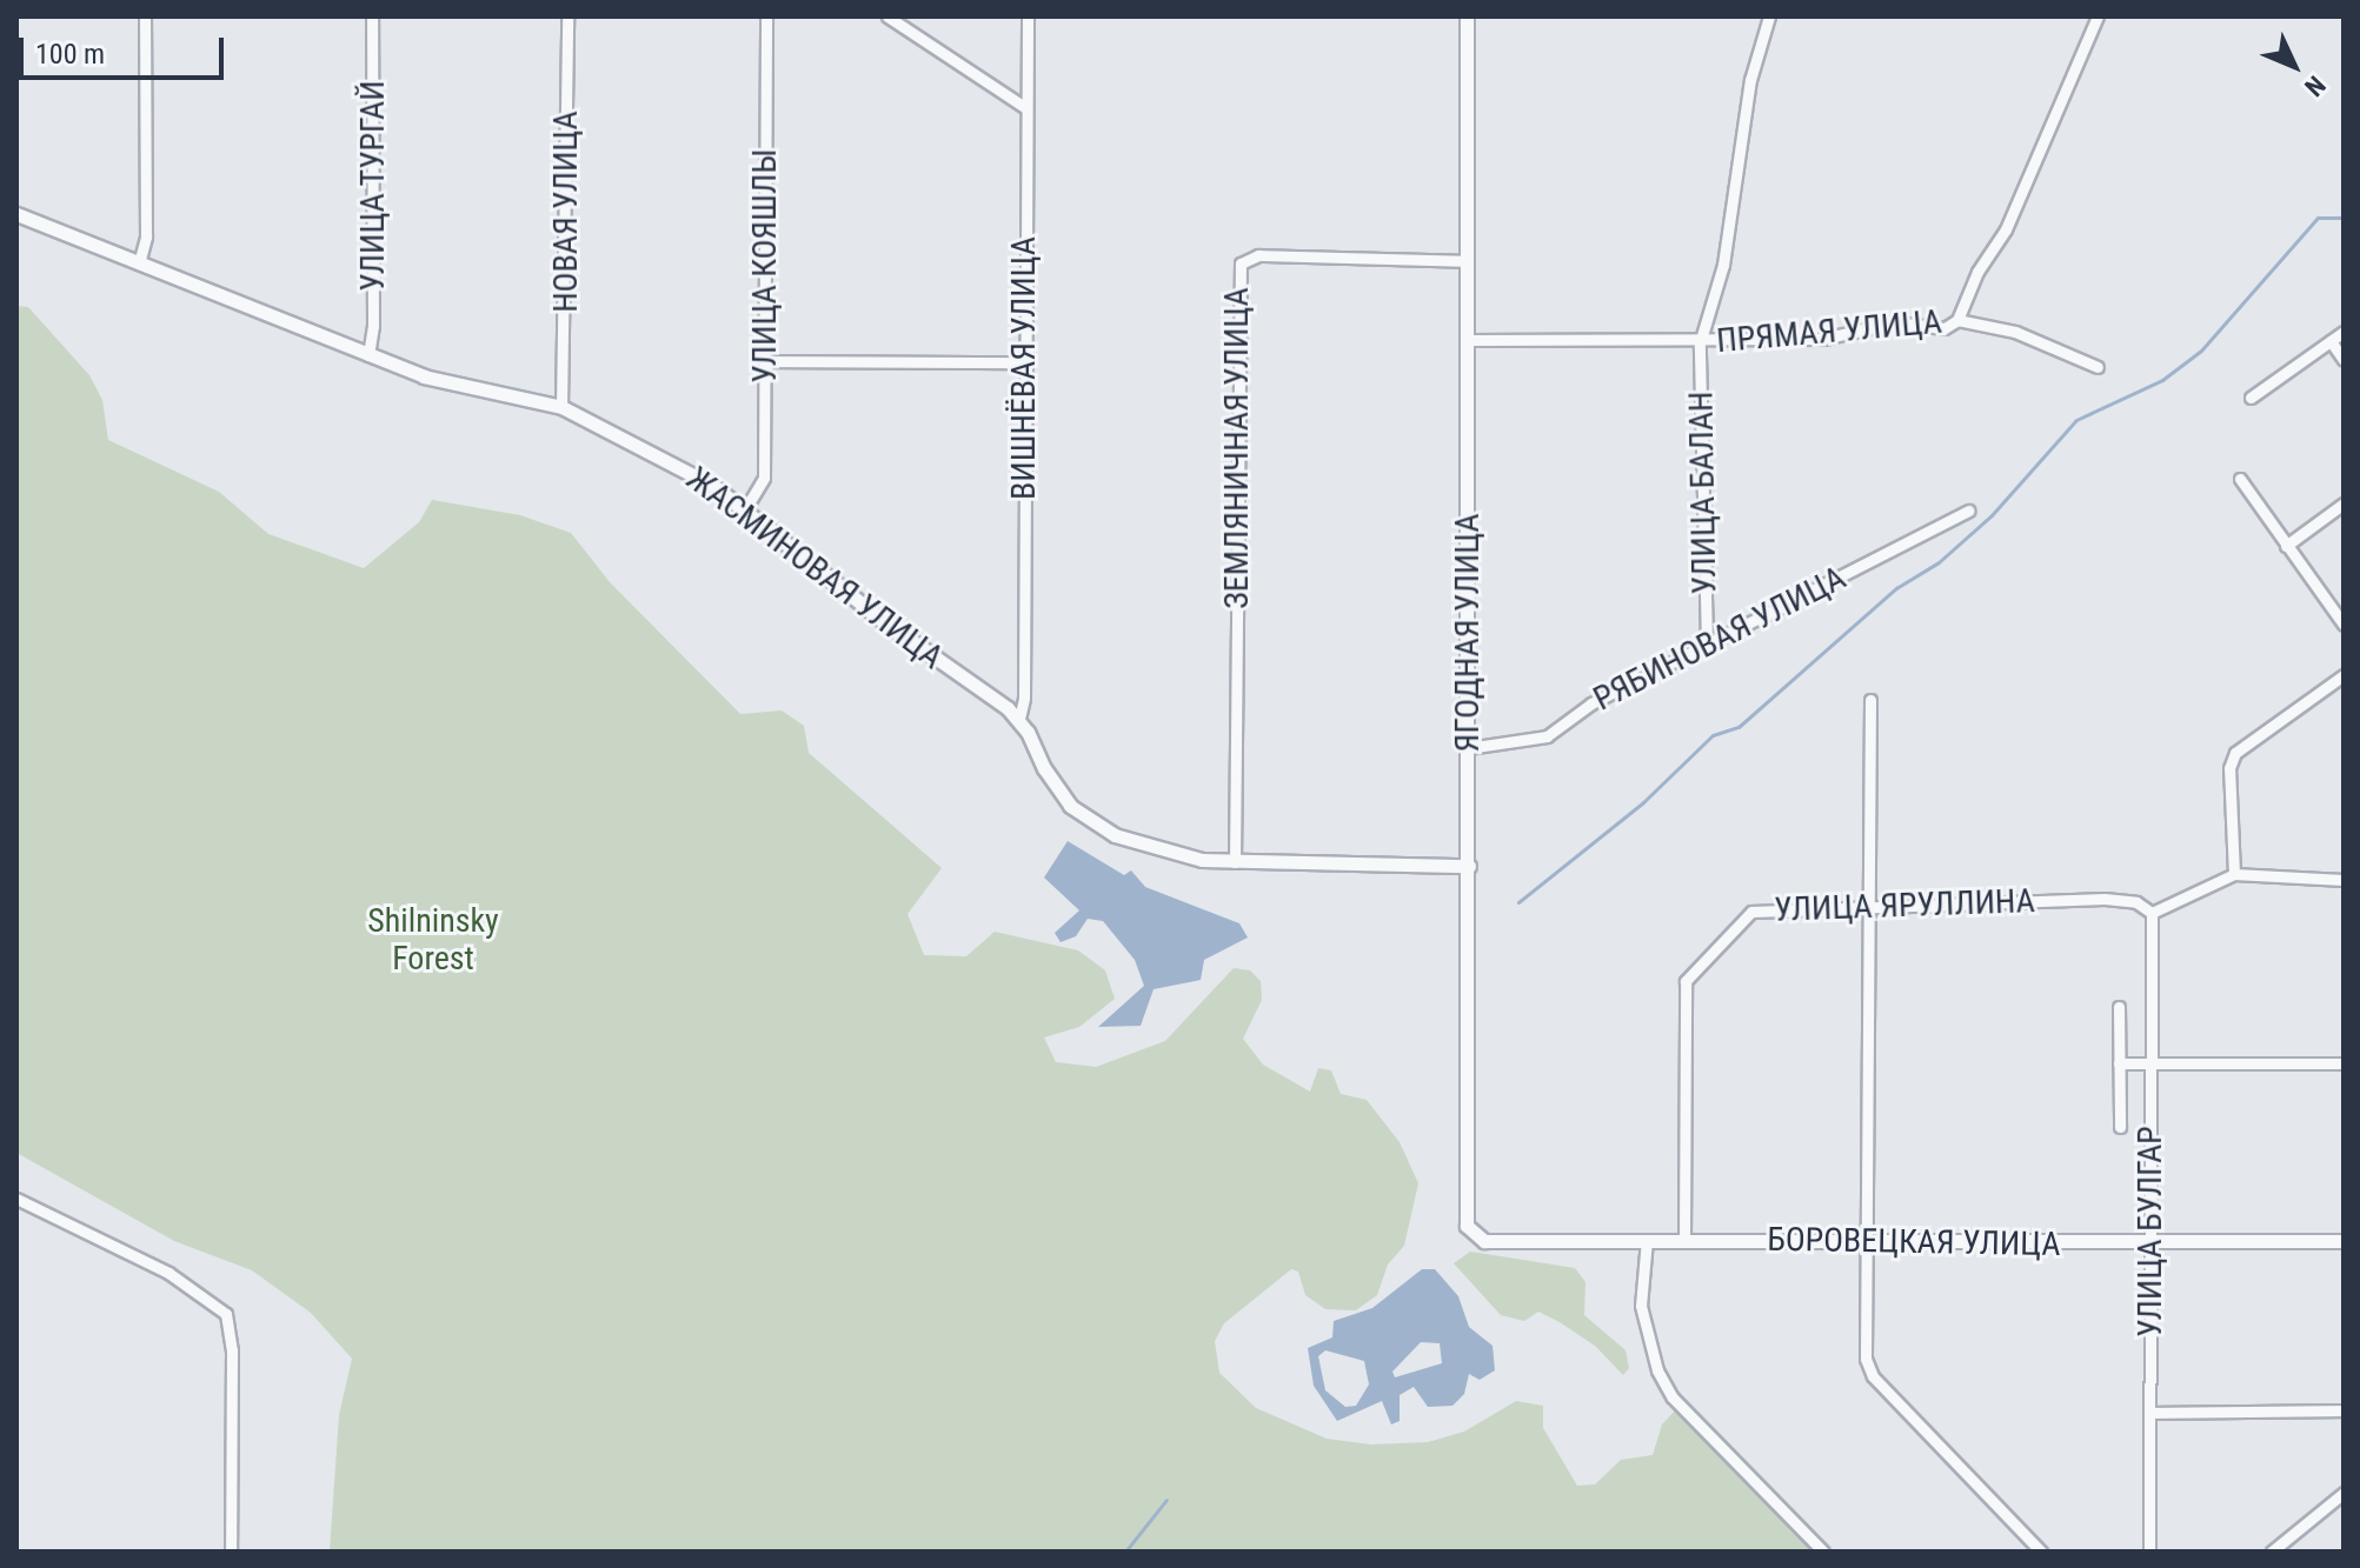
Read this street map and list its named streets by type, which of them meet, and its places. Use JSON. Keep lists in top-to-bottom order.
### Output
{
  "streets": {
    "street": [
      "УЛИЦА ТУРГАЙ",
      "НОВАЯ УЛИЦА",
      "УЛИЦА КОЯШЛЫ",
      "ПРЯМАЯ УЛИЦА",
      "ВИШНЁВАЯ УЛИЦА",
      "ЗЕМЛЯНИЧНАЯ УЛИЦА",
      "УЛИЦА БАЛАН",
      "ЖАСМИНОВАЯ УЛИЦА",
      "ЯГОДНАЯ УЛИЦА",
      "РЯБИНОВАЯ УЛИЦА",
      "УЛИЦА ЯРУЛЛИНА",
      "УЛИЦА БУЛГАР",
      "БОРОВЕЦКАЯ УЛИЦА"
    ]
  },
  "crossings": [
    ["УЛИЦА ТУРГАЙ", "ЖАСМИНОВАЯ УЛИЦА"],
    ["НОВАЯ УЛИЦА", "ЖАСМИНОВАЯ УЛИЦА"],
    ["УЛИЦА КОЯШЛЫ", "ЖАСМИНОВАЯ УЛИЦА"],
    ["ПРЯМАЯ УЛИЦА", "УЛИЦА БАЛАН"],
    ["ПРЯМАЯ УЛИЦА", "ЯГОДНАЯ УЛИЦА"],
    ["ВИШНЁВАЯ УЛИЦА", "ЖАСМИНОВАЯ УЛИЦА"],
    ["ЗЕМЛЯНИЧНАЯ УЛИЦА", "ЖАСМИНОВАЯ УЛИЦА"],
    ["ЗЕМЛЯНИЧНАЯ УЛИЦА", "ЯГОДНАЯ УЛИЦА"],
    ["УЛИЦА БАЛАН", "РЯБИНОВАЯ УЛИЦА"],
    ["ЖАСМИНОВАЯ УЛИЦА", "ЯГОДНАЯ УЛИЦА"],
    ["ЯГОДНАЯ УЛИЦА", "РЯБИНОВАЯ УЛИЦА"],
    ["ЯГОДНАЯ УЛИЦА", "БОРОВЕЦКАЯ УЛИЦА"],
    ["УЛИЦА ЯРУЛЛИНА", "УЛИЦА БУЛГАР"],
    ["УЛИЦА ЯРУЛЛИНА", "БОРОВЕЦКАЯ УЛИЦА"],
    ["УЛИЦА БУЛГАР", "БОРОВЕЦКАЯ УЛИЦА"]
  ],
  "parks": ["Shilninsky Forest"],
  "scale_bar": "100 m",
  "north": "bottom right"
}
